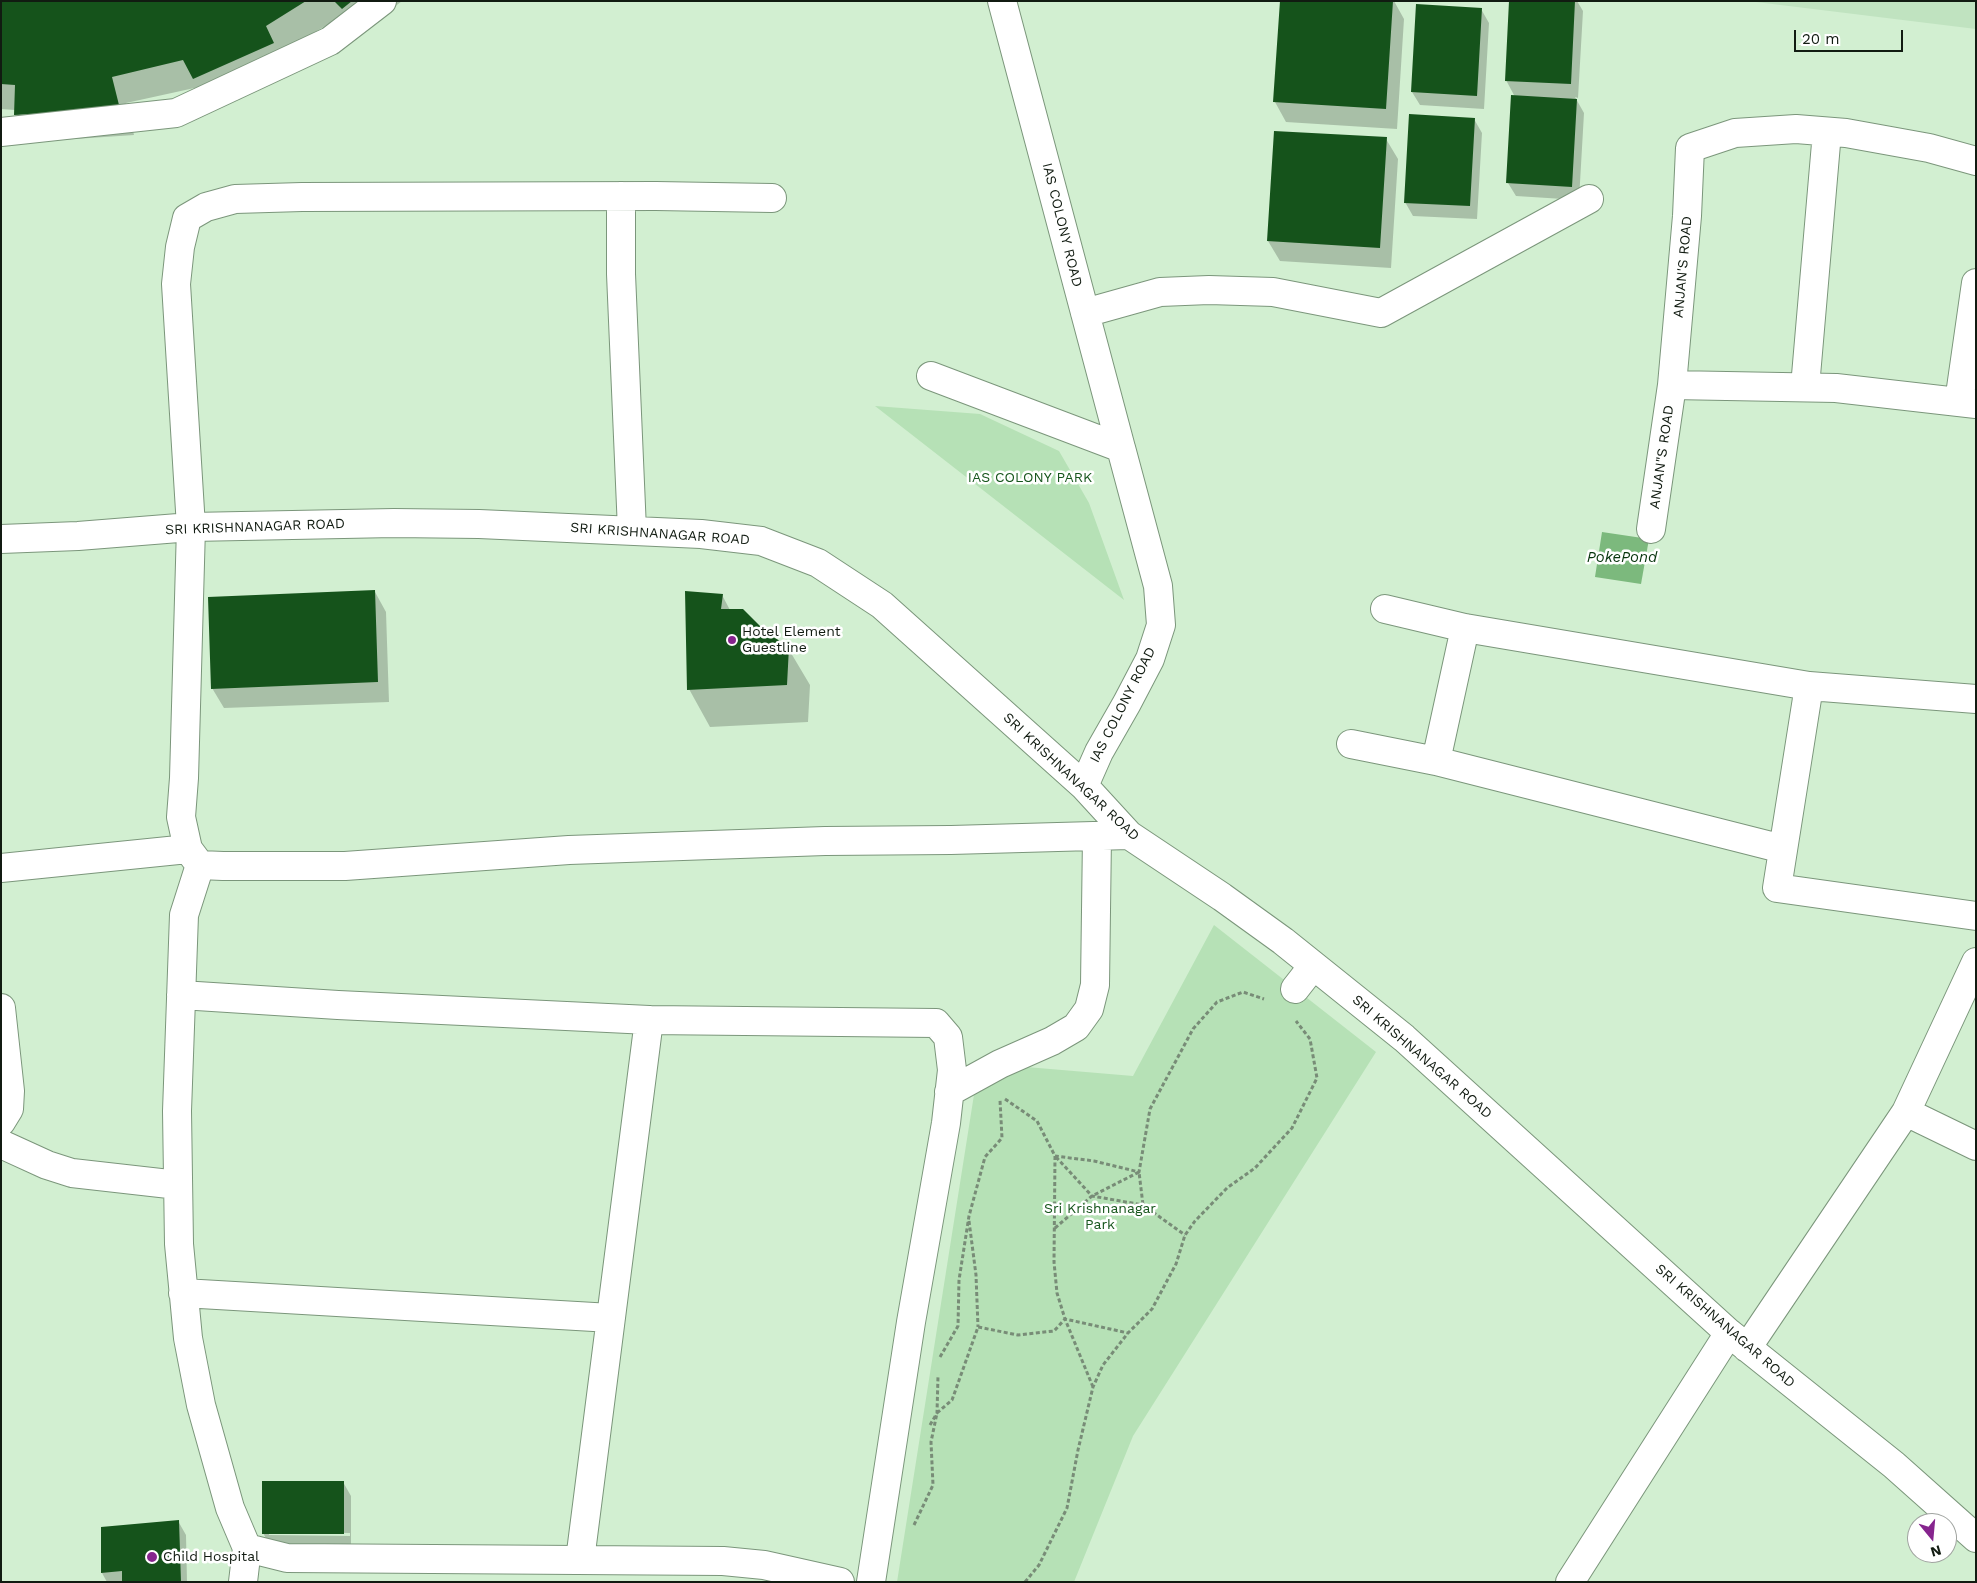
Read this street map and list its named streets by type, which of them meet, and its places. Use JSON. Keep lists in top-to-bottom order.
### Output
{
  "streets": {
    "street": [
      "IAS COLONY ROAD",
      "ANJAN'S ROAD",
      "ANJAN\"S ROAD",
      "SRI KRISHNANAGAR ROAD"
    ]
  },
  "crossings": [
    ["IAS COLONY ROAD", "SRI KRISHNANAGAR ROAD"],
    ["ANJAN'S ROAD", "ANJAN\"S ROAD"]
  ],
  "water": ["PokePond"],
  "parks": ["IAS COLONY PARK", "Sri Krishnanagar Park"],
  "places": ["Hotel Element Guestline", "Child Hospital"],
  "scale_bar": "20 m",
  "north": "bottom"
}
